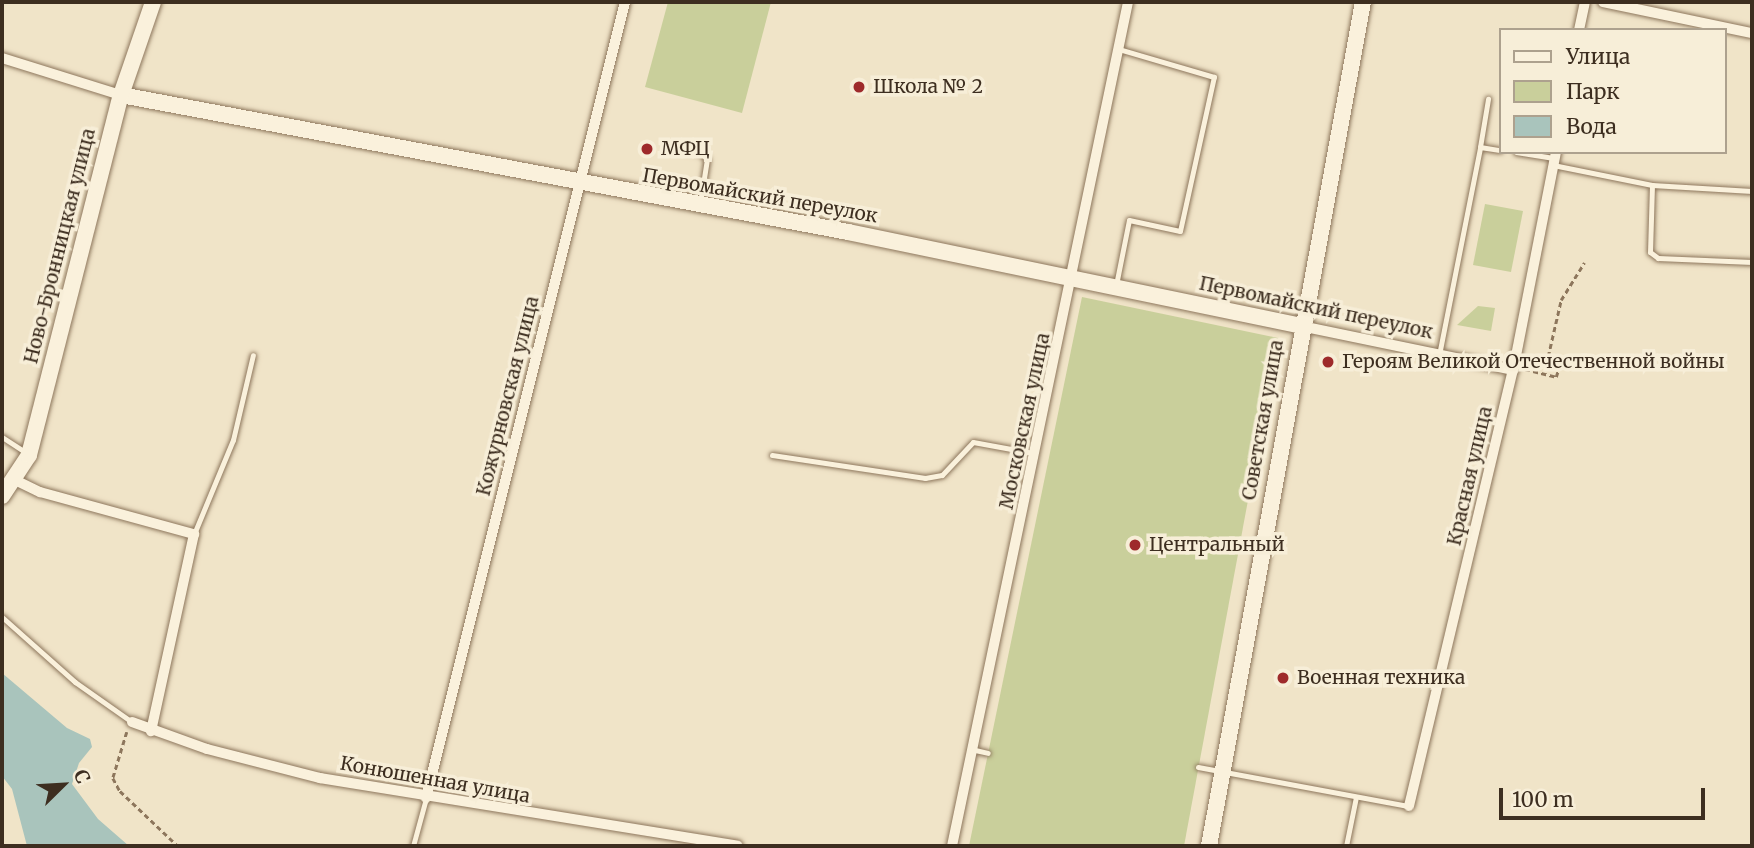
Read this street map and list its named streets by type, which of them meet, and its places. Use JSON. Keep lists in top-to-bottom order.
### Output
{
  "streets": {
    "street": [
      "Первомайский переулок",
      "Ново-Бронницкая улица",
      "Кожурновская улица",
      "Советская улица",
      "Московская улица",
      "Красная улица",
      "Конюшенная улица"
    ]
  },
  "crossings": [
    ["Первомайский переулок", "Ново-Бронницкая улица"],
    ["Первомайский переулок", "Кожурновская улица"],
    ["Первомайский переулок", "Советская улица"],
    ["Первомайский переулок", "Московская улица"],
    ["Первомайский переулок", "Красная улица"],
    ["Кожурновская улица", "Конюшенная улица"]
  ],
  "places": [
    "Школа № 2",
    "МФЦ",
    "Героям Великой Отечественной войны",
    "Центральный",
    "Военная техника"
  ],
  "legend": ["Улица", "Парк", "Вода"],
  "scale_bar": "100 m",
  "north": "top right"
}
